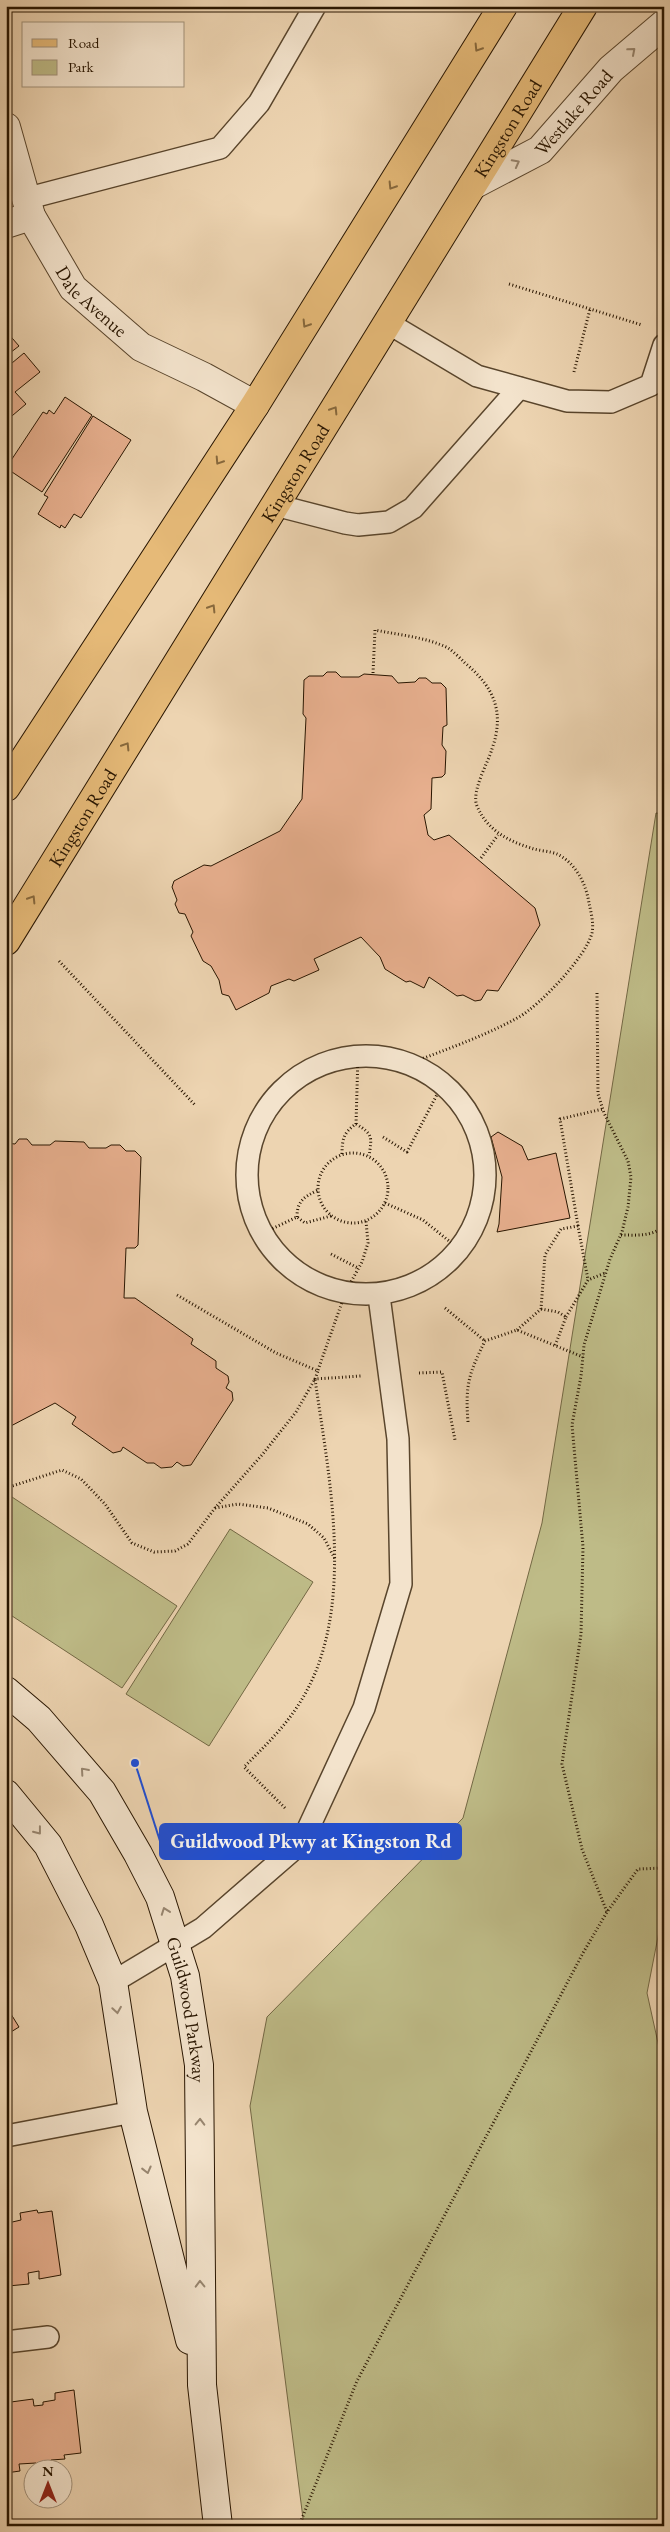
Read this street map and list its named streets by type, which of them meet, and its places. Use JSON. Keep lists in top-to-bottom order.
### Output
{
  "streets": {
    "main road": ["Kingston Road"],
    "street": ["Westlake Road", "Dale Avenue", "Guildwood Parkway"]
  },
  "crossings": [
    ["Westlake Road", "Kingston Road"]
  ],
  "one_way": ["Westlake Road"],
  "places": ["Guildwood Pkwy at Kingston Rd"],
  "legend": ["Road", "Park"],
  "north": "top"
}
